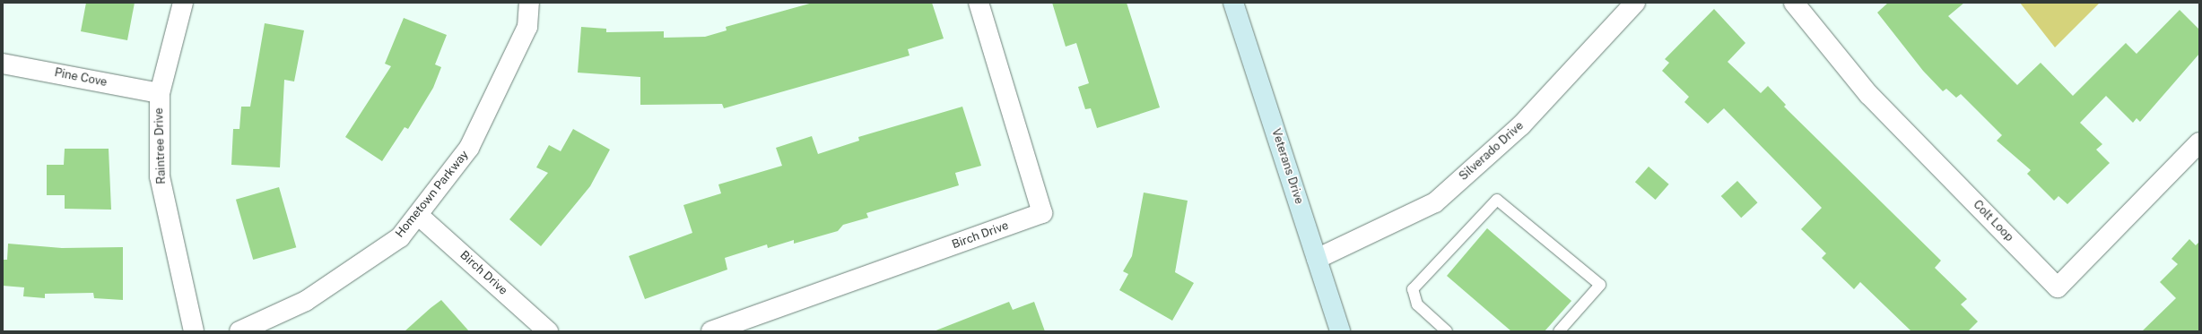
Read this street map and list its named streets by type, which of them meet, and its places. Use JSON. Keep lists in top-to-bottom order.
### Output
{
  "streets": {
    "main road": ["Veterans Drive"],
    "street": [
      "Pine Cove",
      "Raintree Drive",
      "Silverado Drive",
      "Hometown Parkway",
      "Colt Loop",
      "Birch Drive"
    ]
  },
  "crossings": [
    ["Pine Cove", "Raintree Drive"],
    ["Silverado Drive", "Veterans Drive"],
    ["Hometown Parkway", "Birch Drive"]
  ]
}
